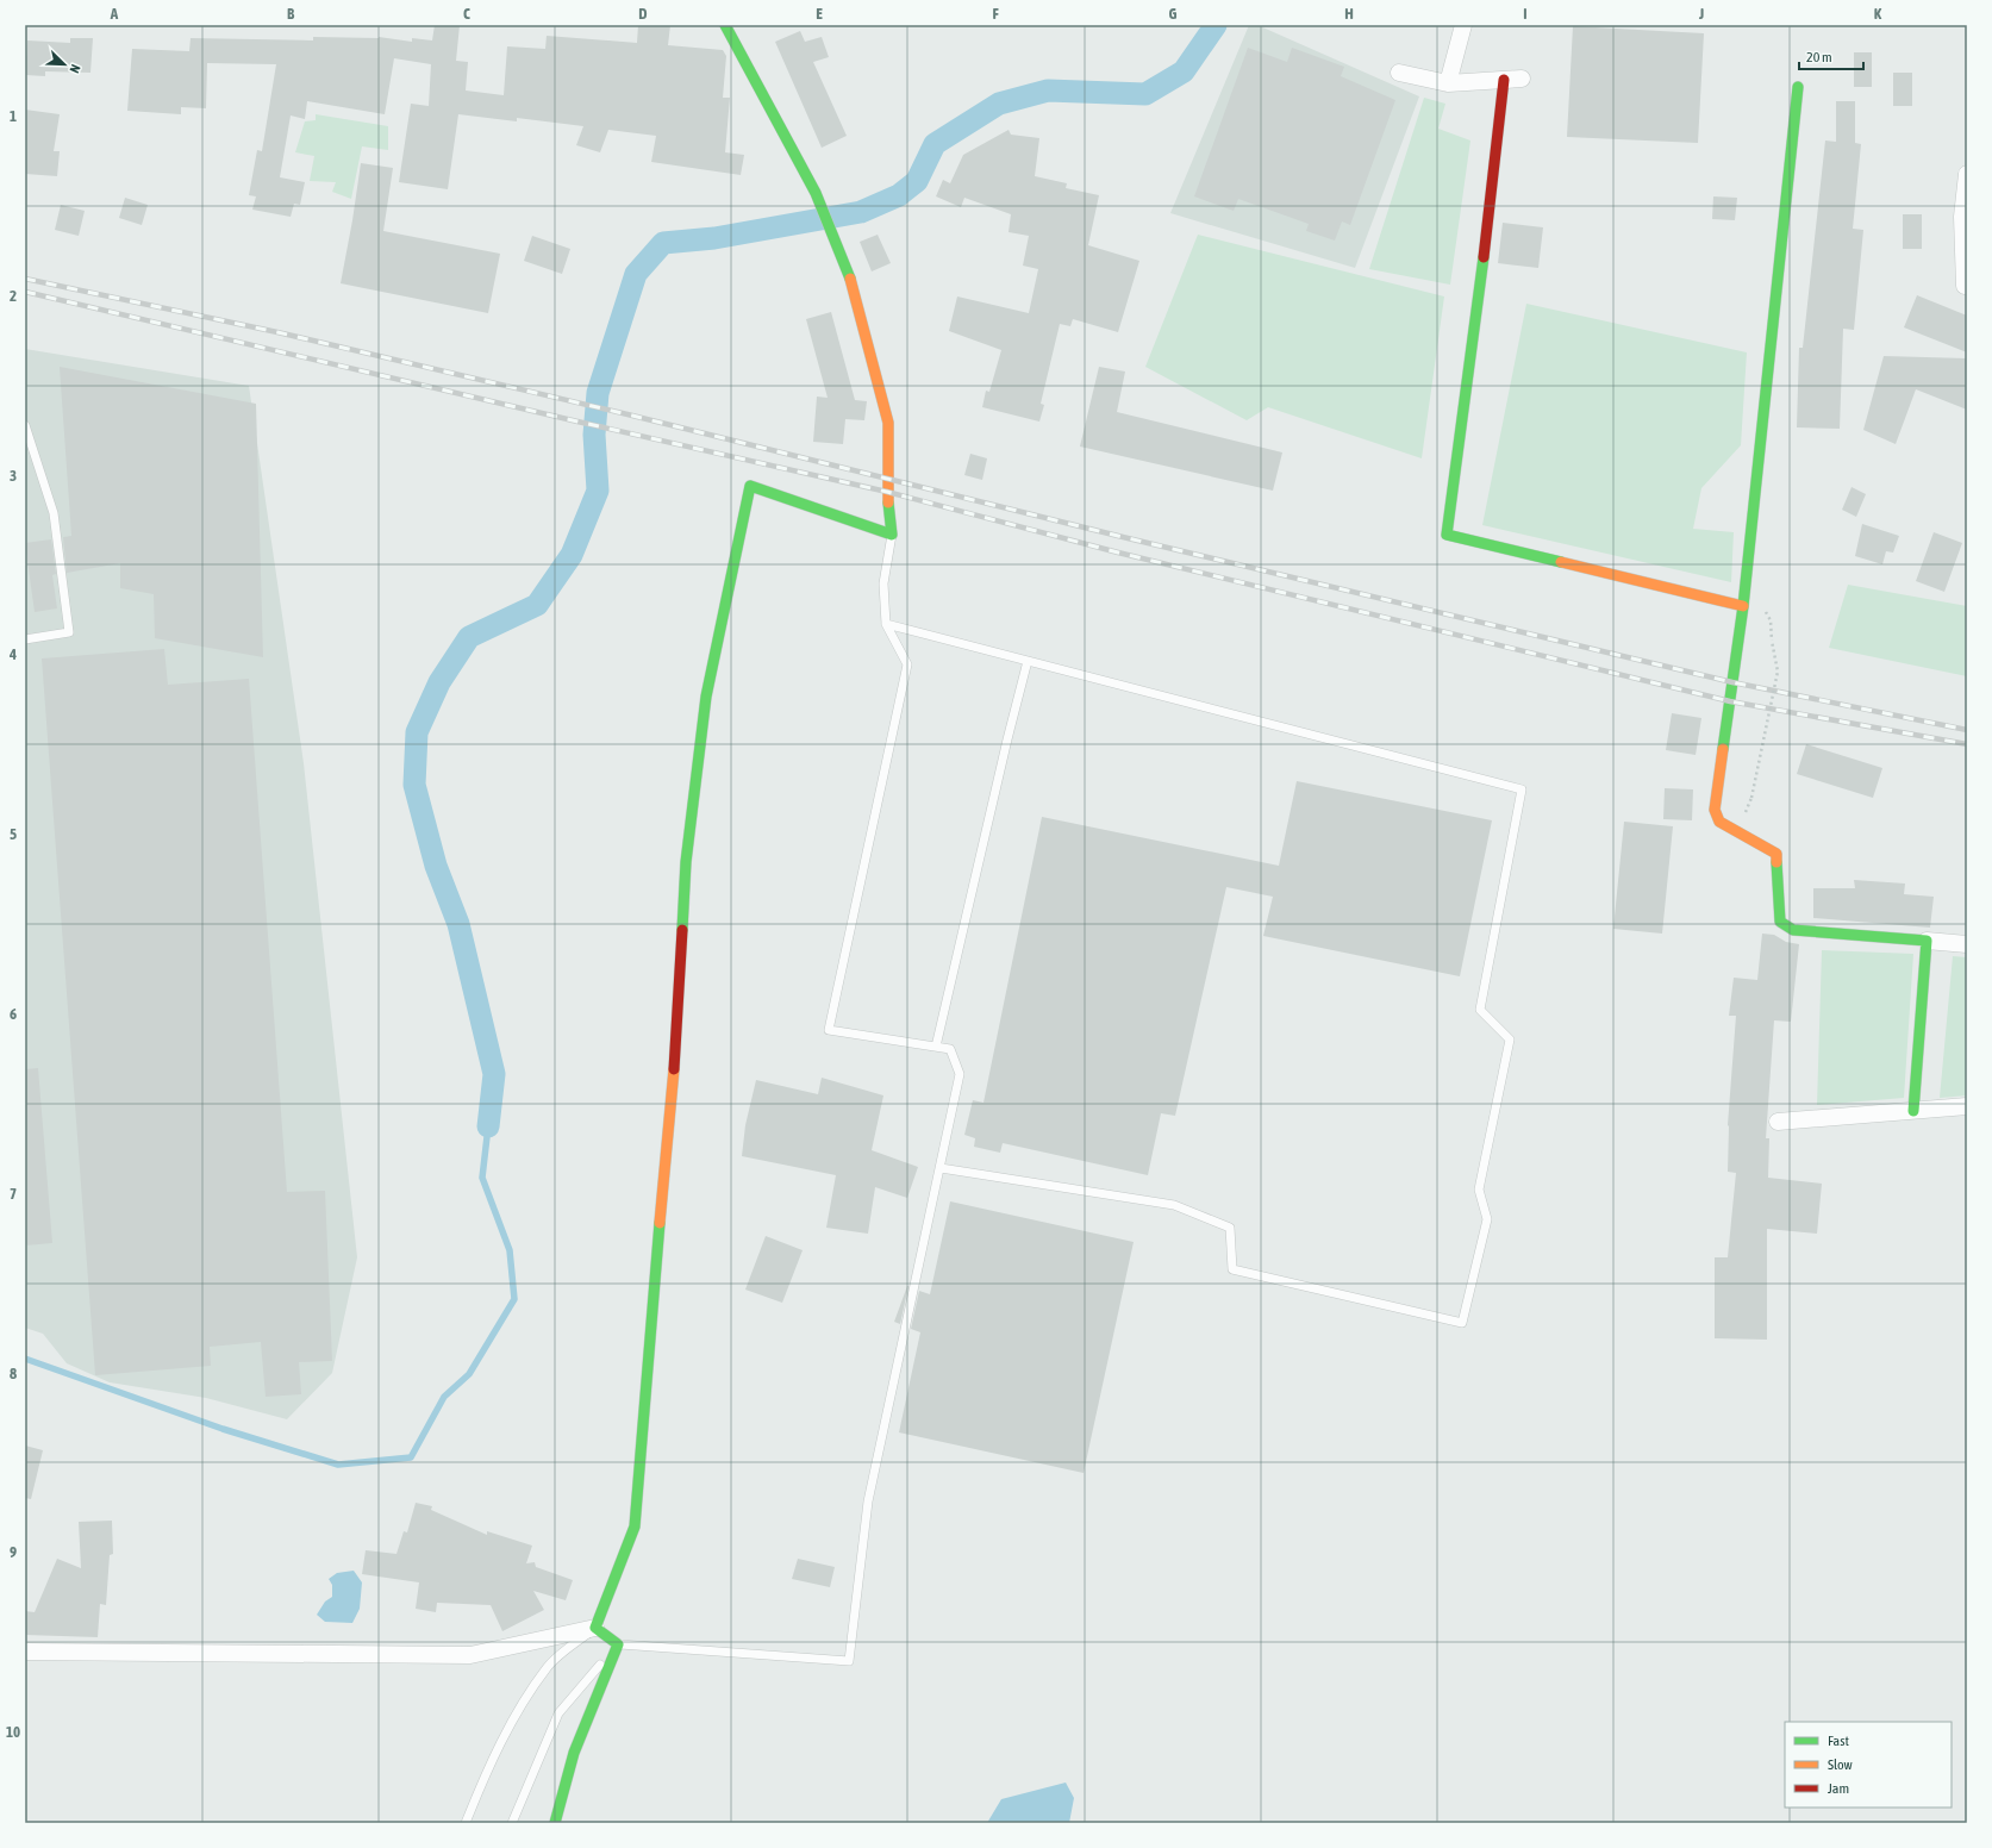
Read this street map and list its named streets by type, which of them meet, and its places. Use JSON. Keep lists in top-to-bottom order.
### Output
{
  "legend": ["Fast", "Slow", "Jam"],
  "scale_bar": "20 m",
  "north": "bottom right",
  "grid": {
    "columns": [
      "A",
      "B",
      "C",
      "D",
      "E",
      "F",
      "G",
      "H",
      "I",
      "J",
      "K"
    ],
    "rows": [
      "1",
      "2",
      "3",
      "4",
      "5",
      "6",
      "7",
      "8",
      "9",
      "10"
    ]
  }
}
